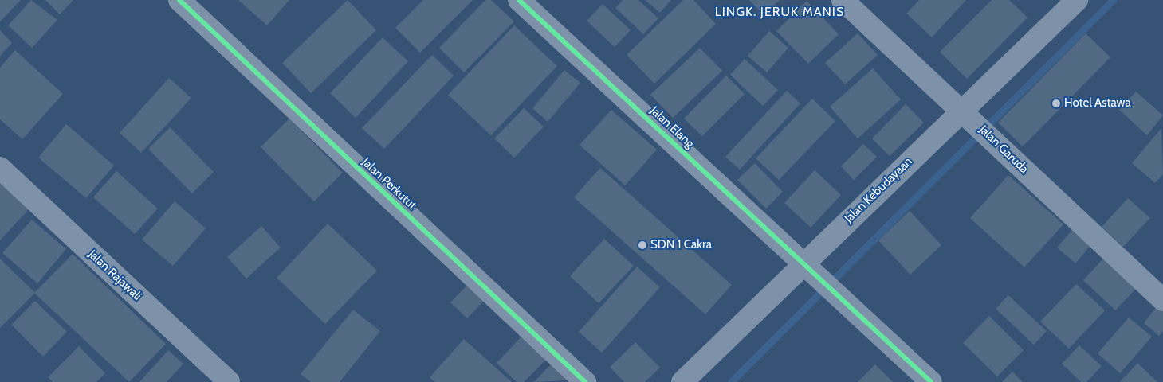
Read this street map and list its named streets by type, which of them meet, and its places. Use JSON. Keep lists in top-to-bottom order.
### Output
{
  "streets": {
    "street": [
      "Jalan Elang",
      "Jalan Garuda",
      "Jalan Perkutut",
      "Jalan Kebudayaan",
      "Jalan Rajawali"
    ]
  },
  "crossings": [
    ["Jalan Elang", "Jalan Kebudayaan"],
    ["Jalan Garuda", "Jalan Kebudayaan"]
  ],
  "districts": ["LINGK. JERUK MANIS"],
  "places": ["Hotel Astawa", "SDN 1 Cakra"]
}
